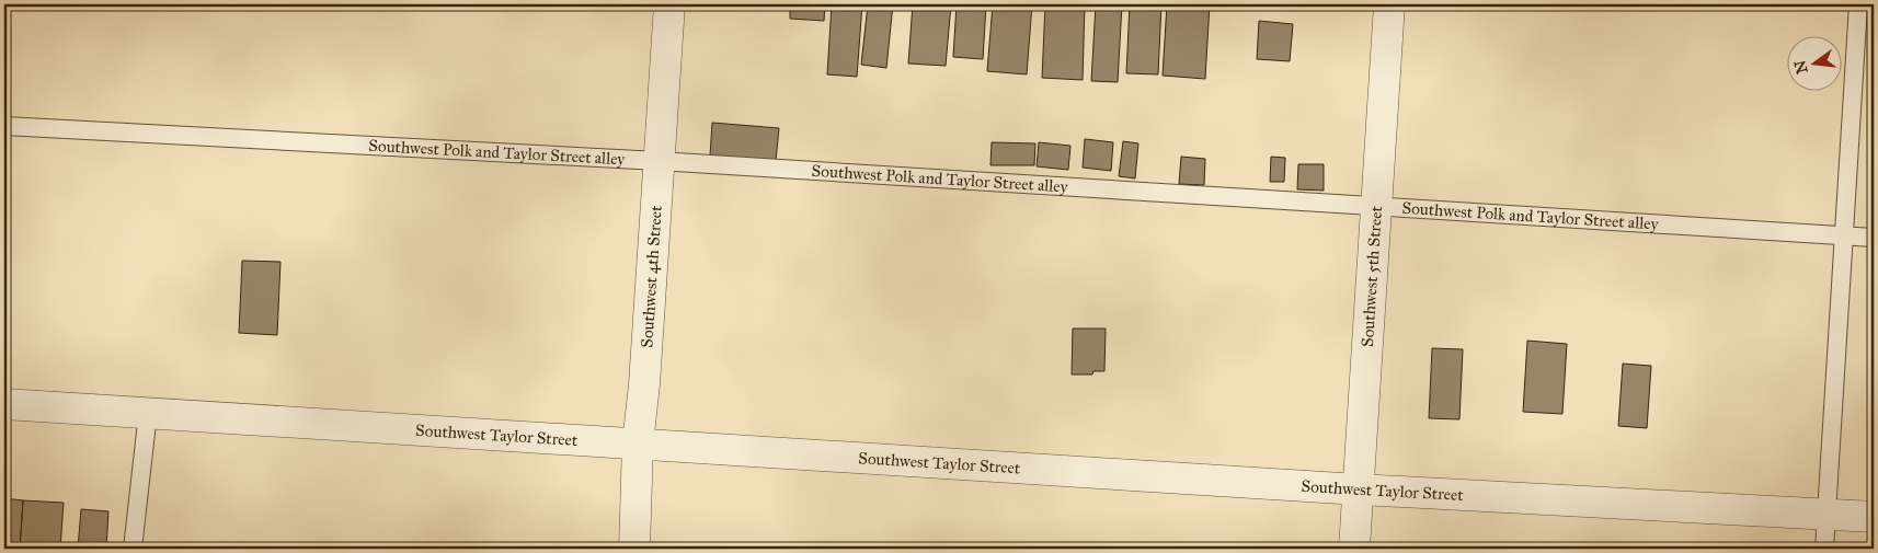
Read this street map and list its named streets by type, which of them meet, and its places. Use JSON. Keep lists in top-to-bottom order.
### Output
{
  "streets": {
    "street": ["Southwest 4th Street", "Southwest 5th Street", "Southwest Taylor Street"],
    "lane": ["Southwest Polk and Taylor Street alley"]
  },
  "crossings": [
    ["Southwest Polk and Taylor Street alley", "Southwest 4th Street"],
    ["Southwest Polk and Taylor Street alley", "Southwest 5th Street"],
    ["Southwest 4th Street", "Southwest Taylor Street"],
    ["Southwest 5th Street", "Southwest Taylor Street"]
  ],
  "north": "left"
}
